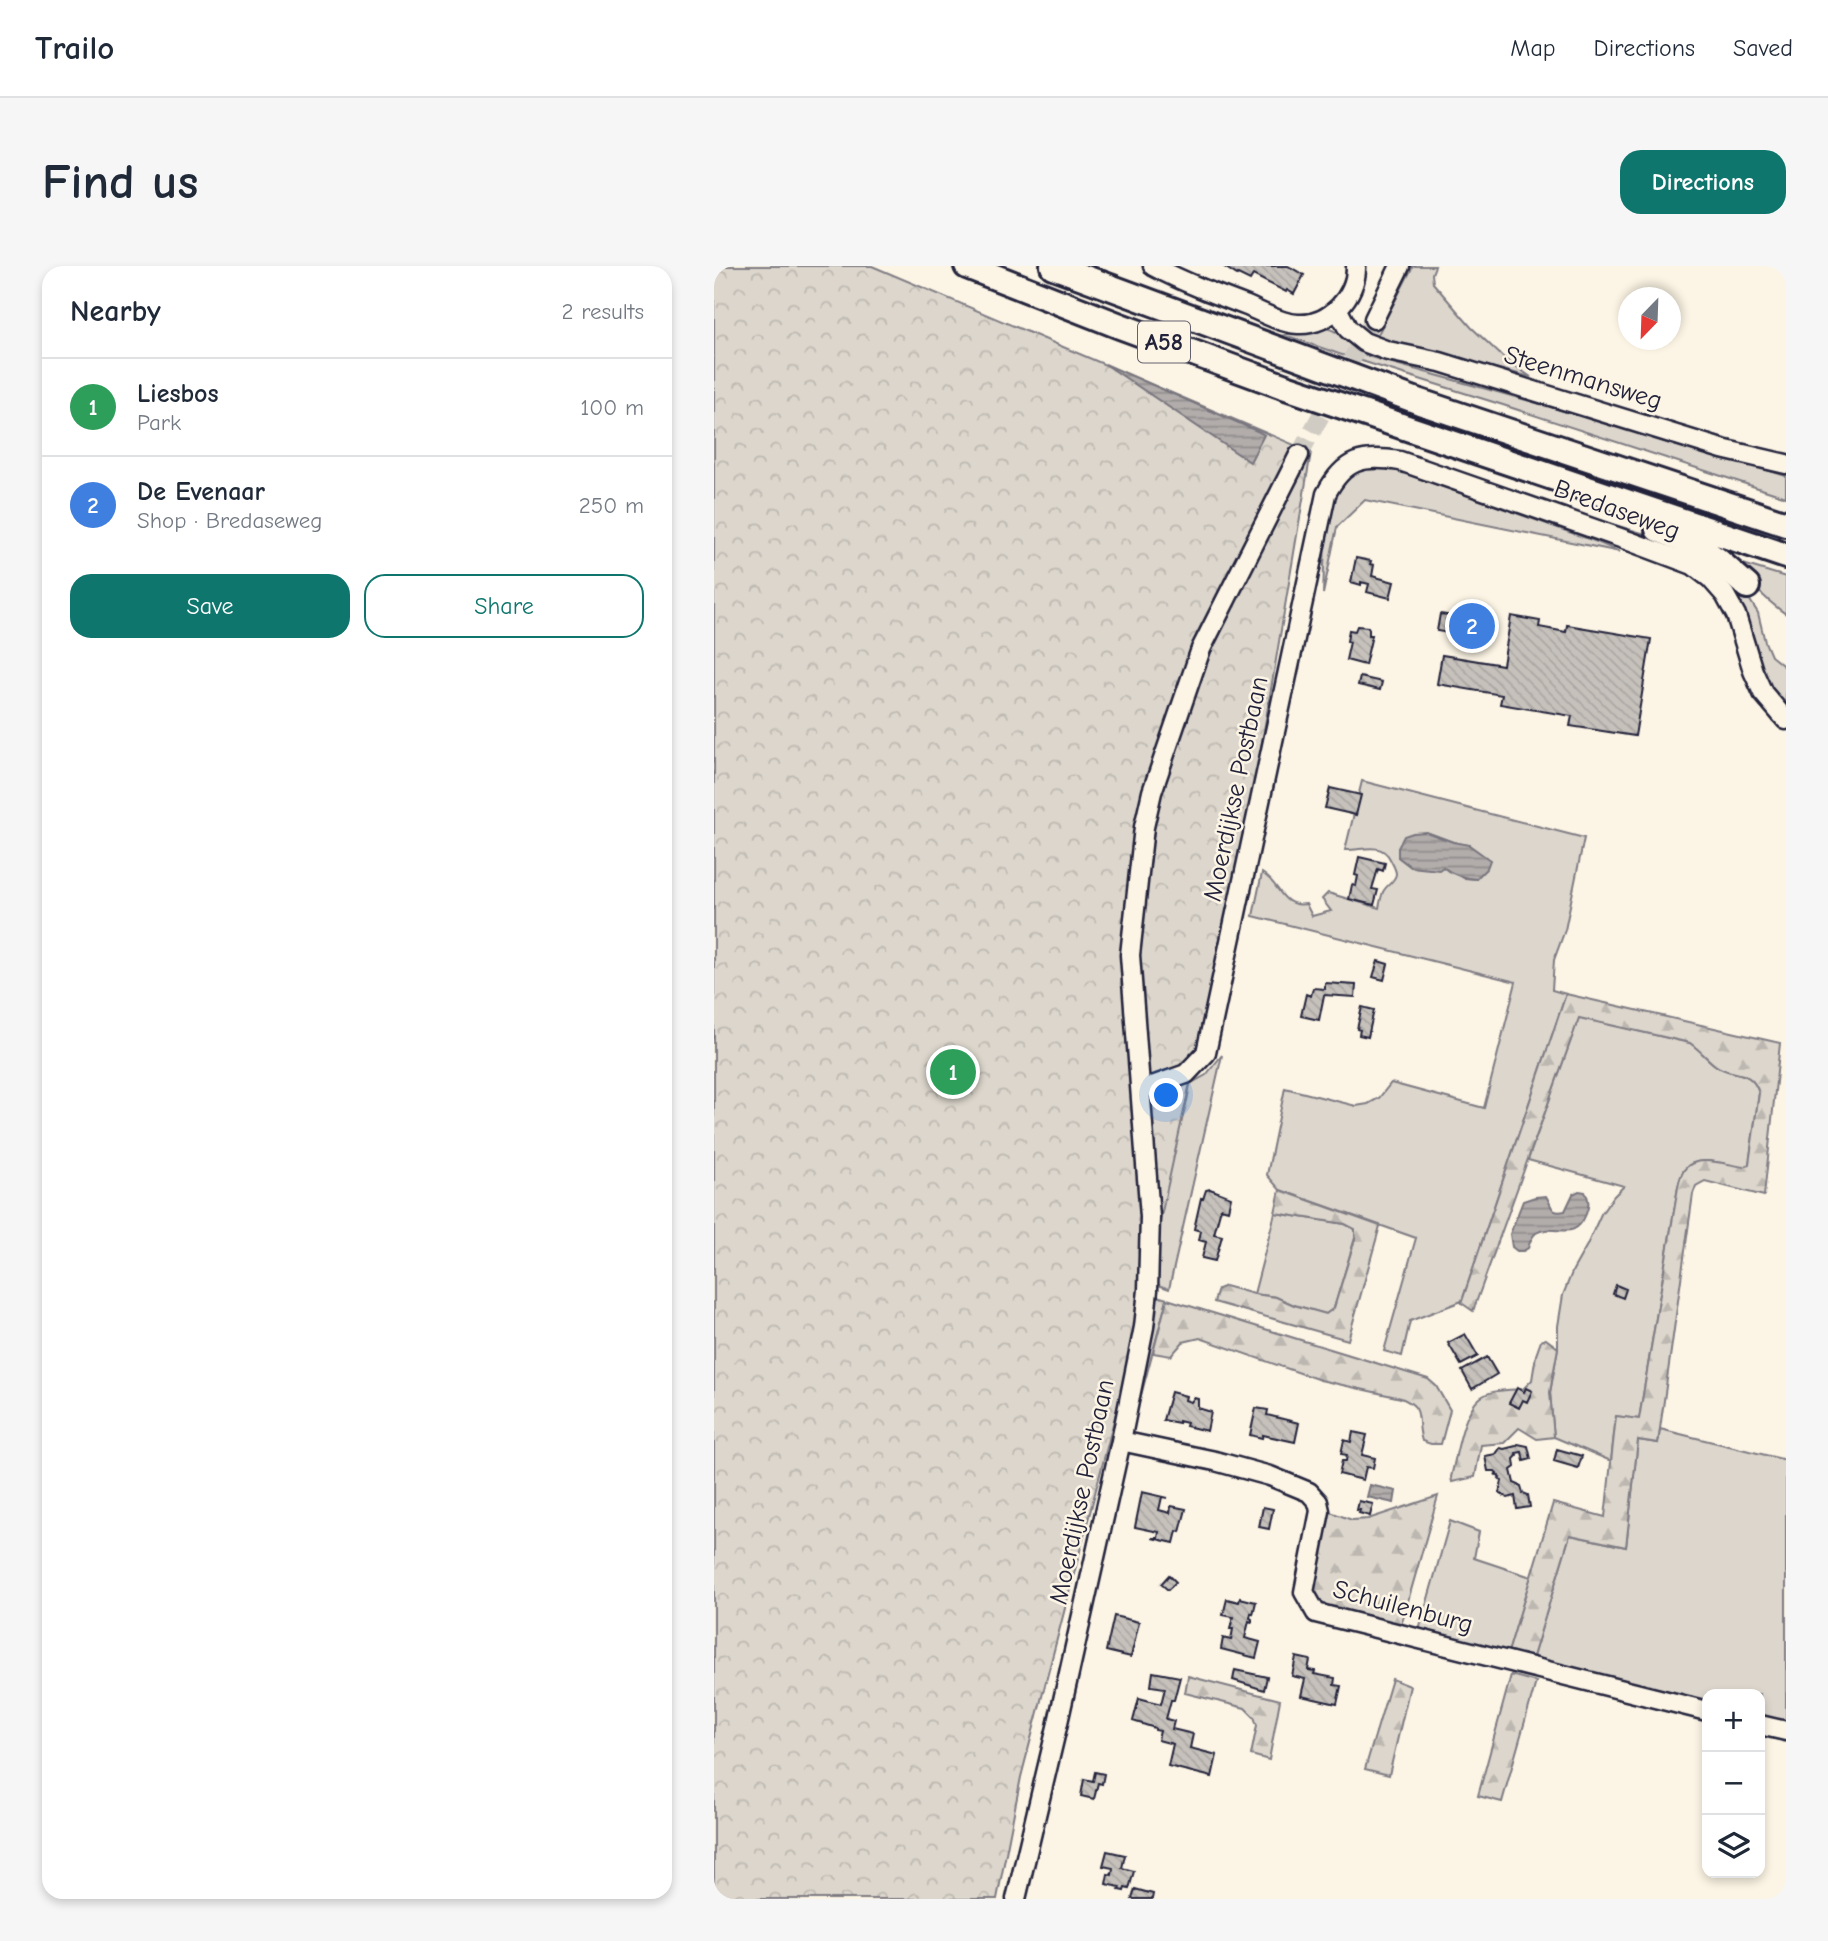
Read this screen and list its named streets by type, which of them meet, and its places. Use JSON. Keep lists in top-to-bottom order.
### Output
{
  "streets": {
    "highway": ["A58"],
    "street": [
      "Steenmansweg",
      "Bredaseweg",
      "Moerdijkse Postbaan",
      "Schuilenburg"
    ]
  },
  "crossings": [
    ["Bredaseweg", "Moerdijkse Postbaan"],
    ["Moerdijkse Postbaan", "Schuilenburg"]
  ],
  "north": "bottom left",
  "page": {
    "header": "Trailo",
    "nav": ["Map", "Directions", "Saved"],
    "buttons": [
      "Directions",
      ["Save", "Share"]
    ],
    "title": "Find us",
    "heading": ["Nearby", "2 results"],
    "list": [
      {
        "mark": "1",
        "name": "Liesbos",
        "note": "Park",
        "value": "100 m"
      },
      {
        "mark": "2",
        "name": "De Evenaar",
        "note": "Shop · Bredaseweg",
        "value": "250 m"
      }
    ],
    "pins": ["2", "1"],
    "map_buttons": ["+", "−"]
  }
}
